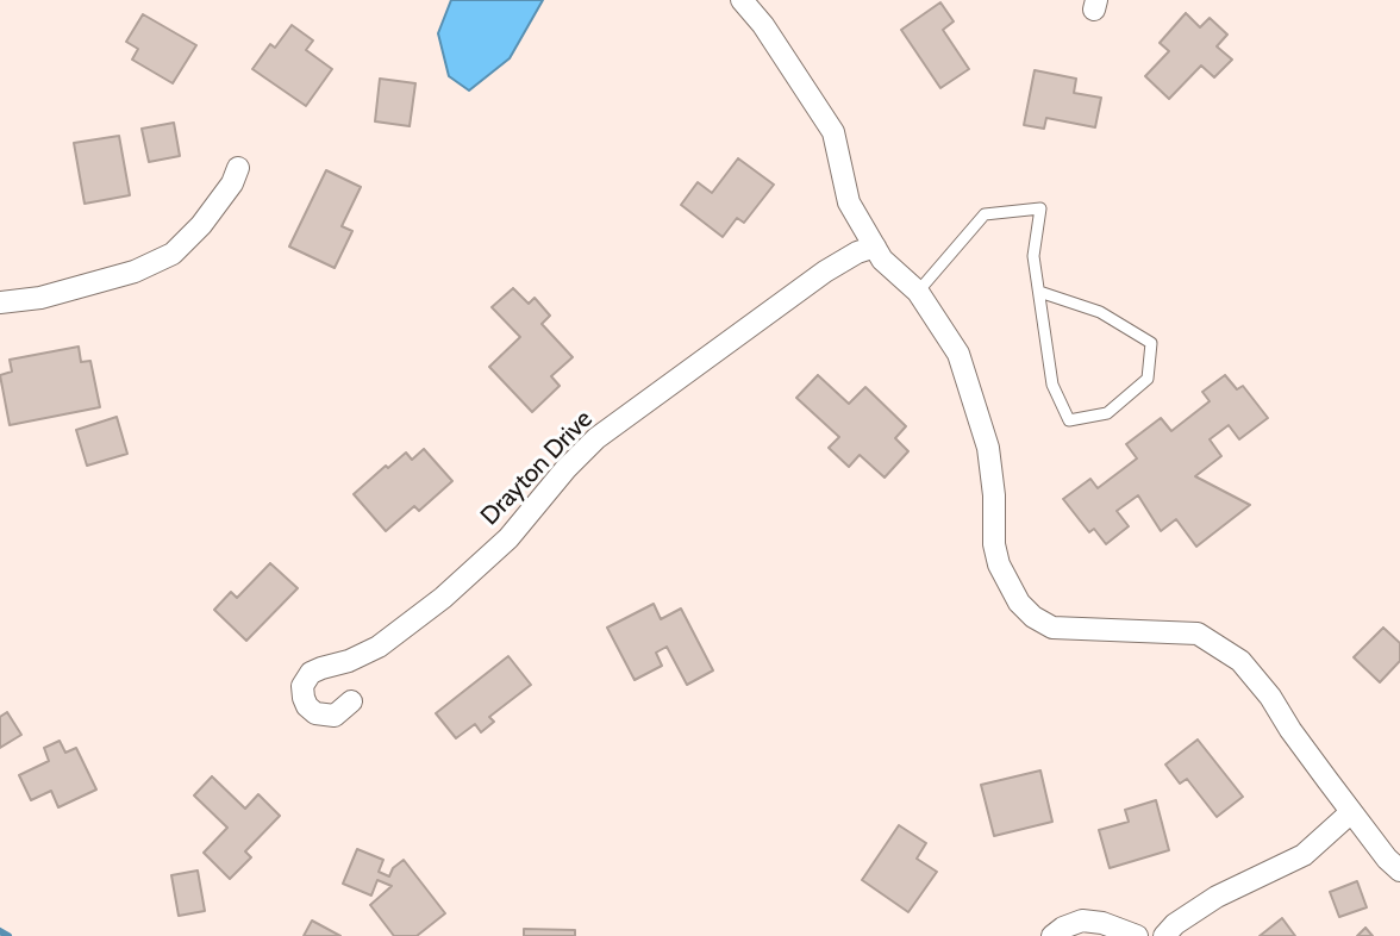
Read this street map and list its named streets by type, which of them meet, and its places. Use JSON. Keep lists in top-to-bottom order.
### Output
{
  "streets": {
    "street": ["Drayton Drive"]
  }
}
